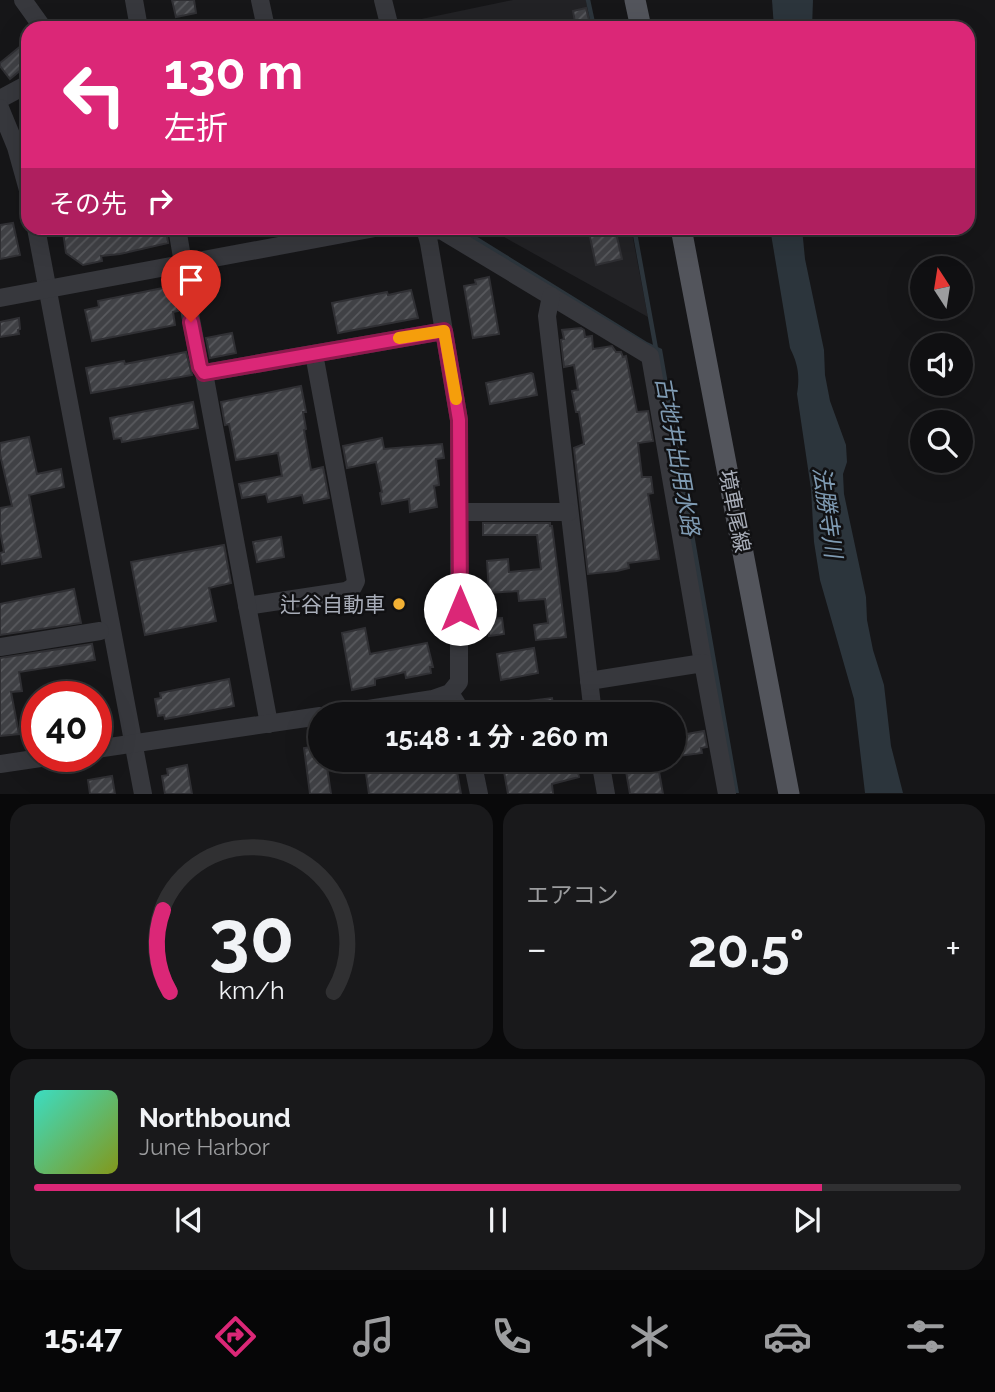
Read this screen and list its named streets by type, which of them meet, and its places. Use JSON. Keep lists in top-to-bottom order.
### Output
{
  "streets": {
    "main road": ["境車尾線"]
  },
  "water": ["古地井出用水路", "法勝寺川"],
  "places": ["辻谷自動車"],
  "north": "top",
  "page": {
    "turn": ["130 m", "左折"],
    "then": "その先",
    "limit": "40",
    "trip": "15:48 · 1 分 · 260 m",
    "tile": "エアコン",
    "heat": ["−", "20.5°", "+"],
    "song": ["Northbound", "June Harbor"],
    "tabs": "15:47",
    "gauge": ["30", "km/h"]
  }
}
